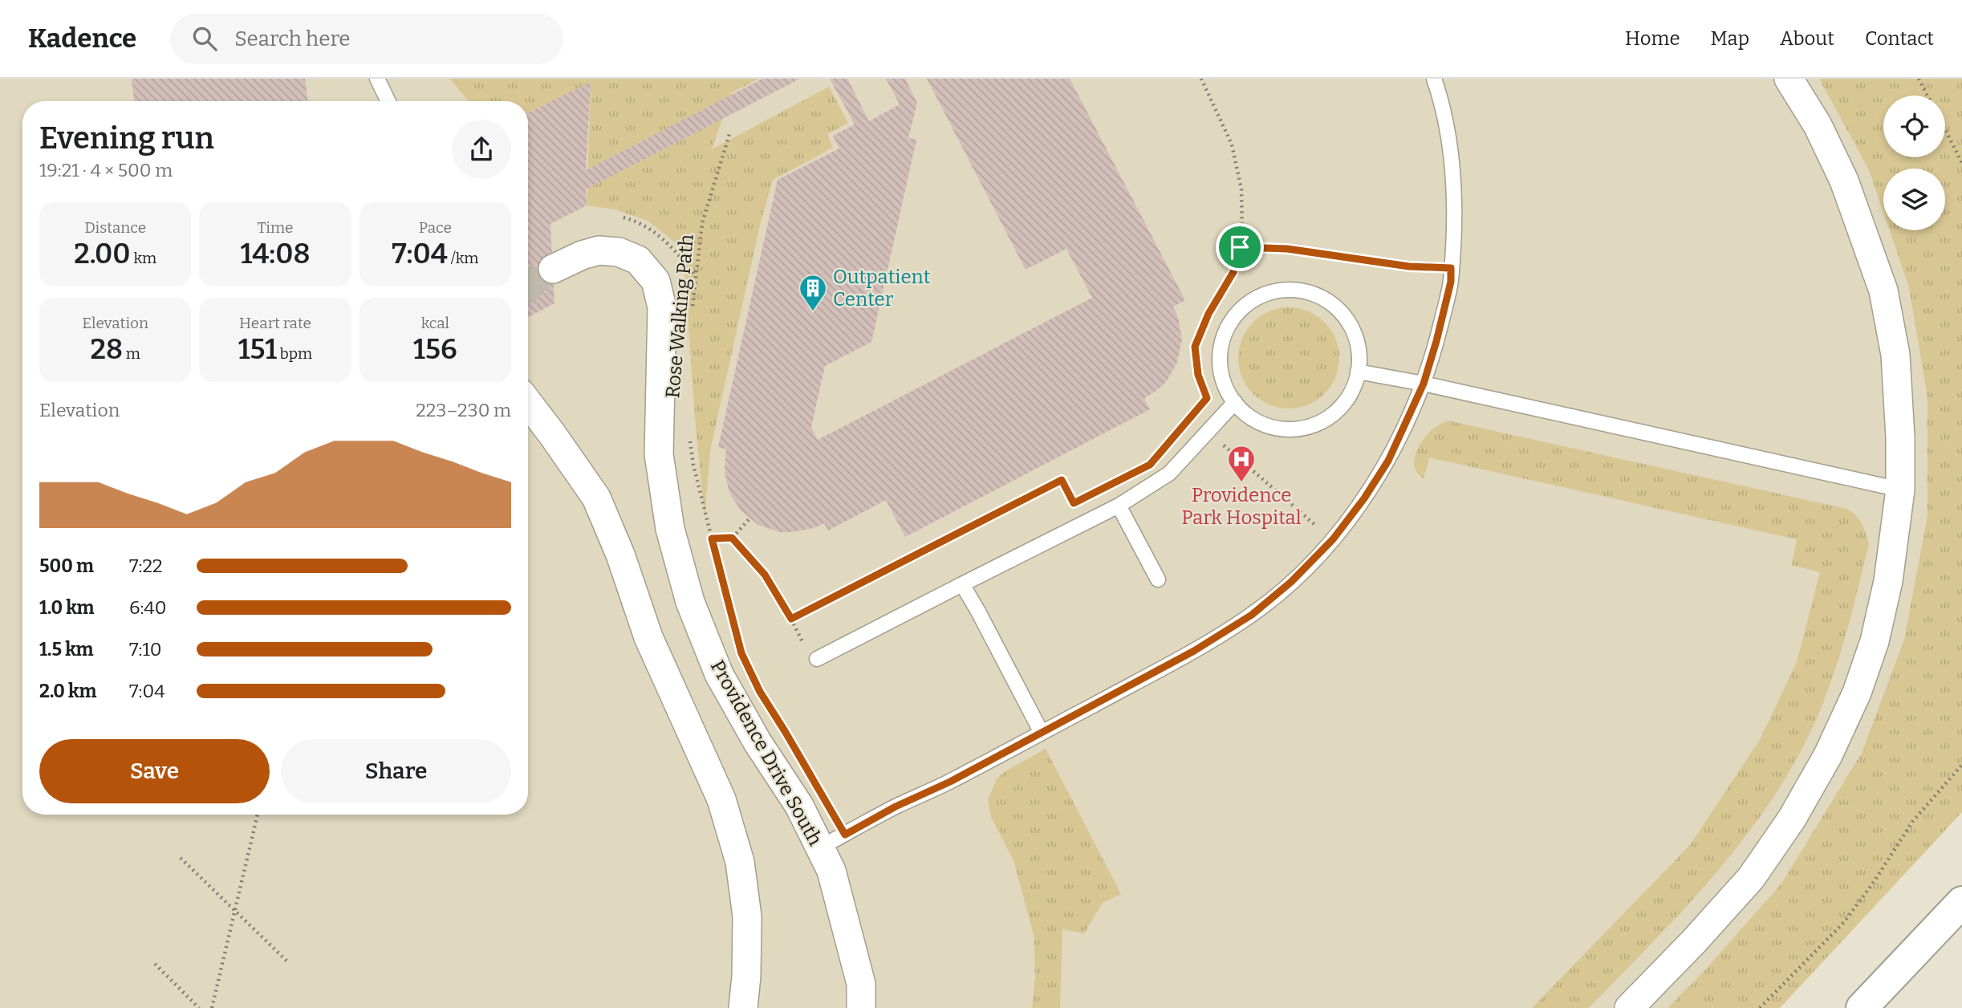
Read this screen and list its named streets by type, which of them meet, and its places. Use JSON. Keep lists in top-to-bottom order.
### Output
{
  "streets": {
    "street": ["Providence Drive South"],
    "path": ["Rose Walking Path"]
  },
  "places": {
    "building": ["Outpatient Center"],
    "hospital": ["Providence Park Hospital"]
  },
  "page": {
    "header": "Kadence",
    "search": "Search here",
    "nav": [
      "Home",
      "Map",
      "About",
      "Contact"
    ],
    "heading": ["Evening run", "19:21 · 4 × 500 m"],
    "stats": [
      ["Distance", "2.00 km"],
      ["Time", "14:08"],
      ["Pace", "7:04 /km"],
      ["Elevation", "28 m"],
      ["Heart rate", "151 bpm"],
      ["kcal", "156"]
    ],
    "chart": ["Elevation", "223–230 m"],
    "list": [
      {
        "name": "500 m",
        "note": "7:22"
      },
      {
        "name": "1.0 km",
        "note": "6:40"
      },
      {
        "name": "1.5 km",
        "note": "7:10"
      },
      {
        "name": "2.0 km",
        "note": "7:04"
      }
    ],
    "buttons": ["Save", "Share"]
  }
}
